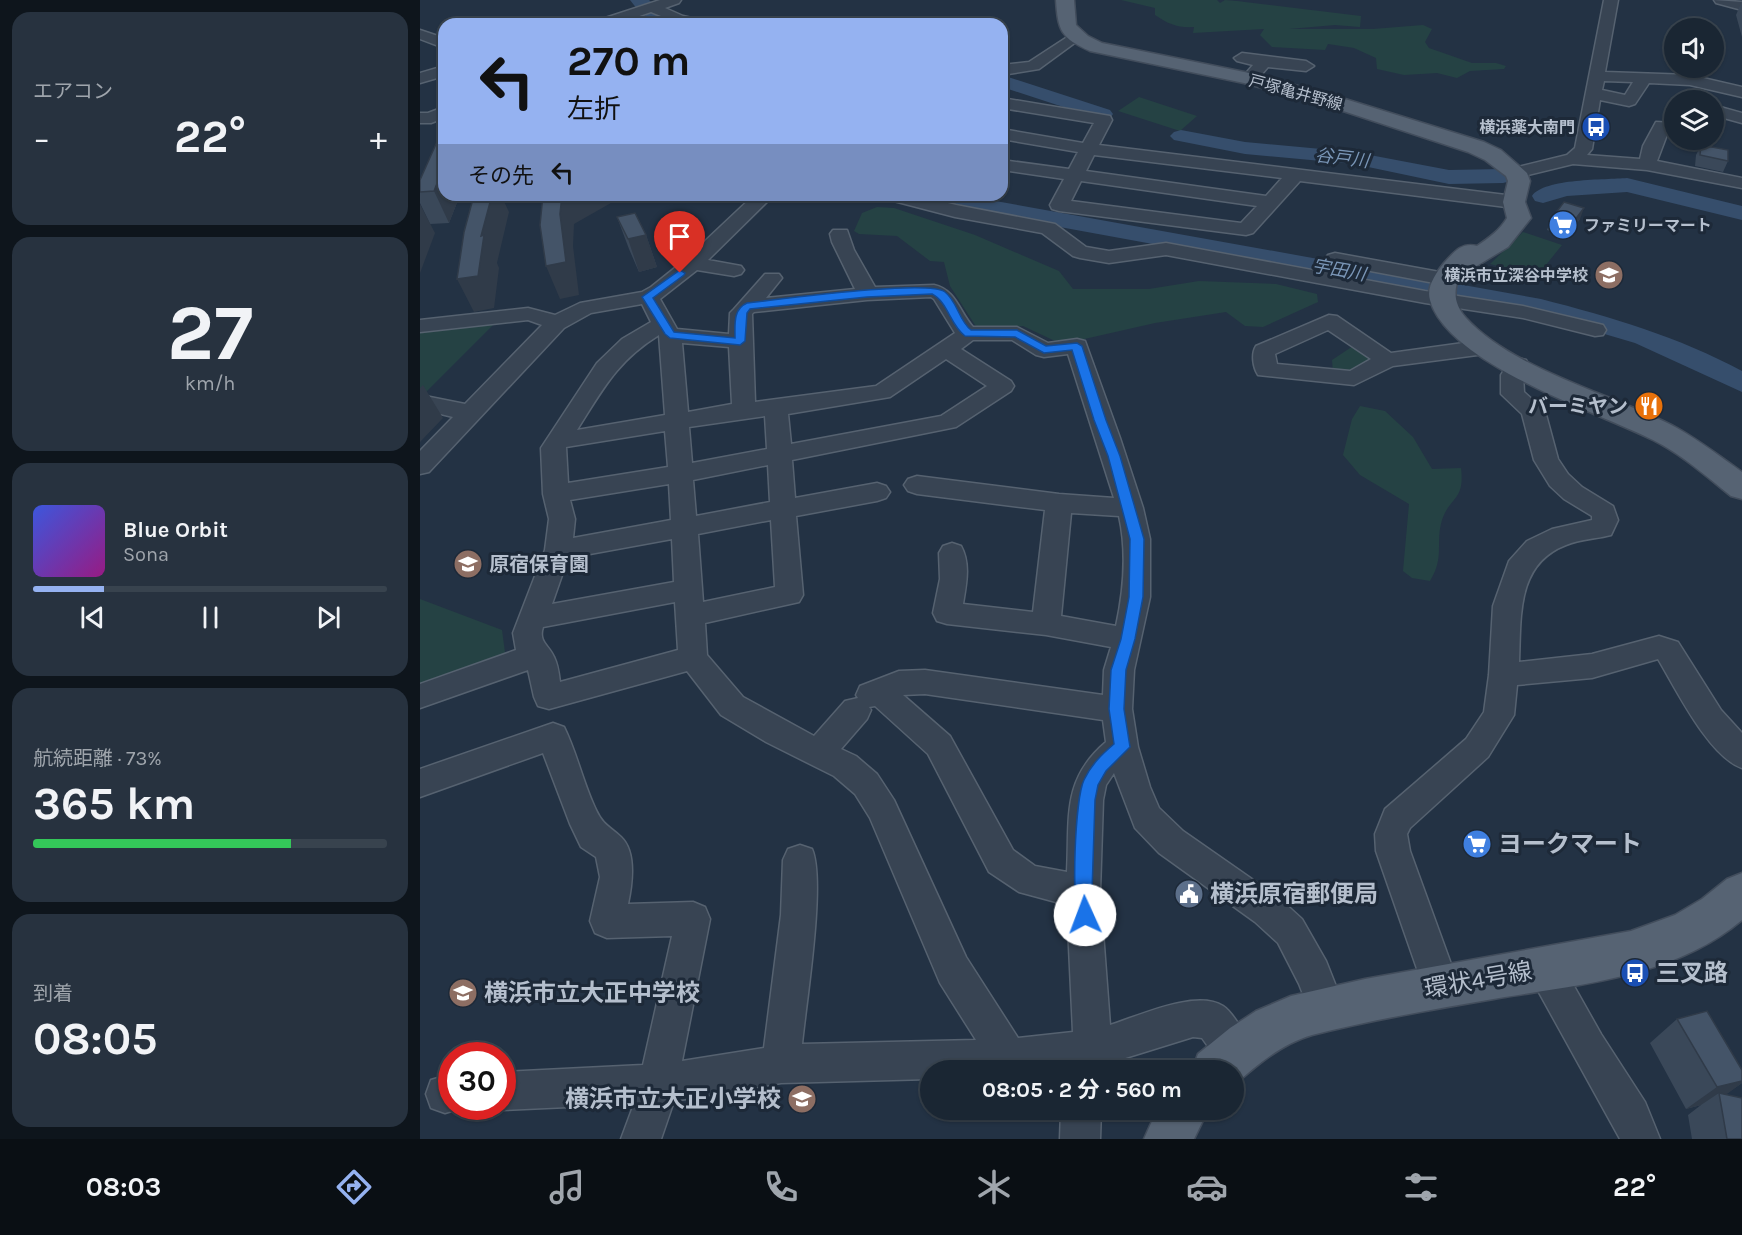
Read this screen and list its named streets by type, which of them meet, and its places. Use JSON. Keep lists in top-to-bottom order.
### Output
{
  "streets": {
    "main road": ["戸塚亀井野線", "環状4号線"]
  },
  "water": ["谷戸川", "宇田川"],
  "places": {
    "bus stop": ["横浜薬大南門", "三叉路"],
    "supermarket": ["ファミリーマート", "ヨークマート"],
    "school or university": [
      "横浜市立深谷中学校",
      "原宿保育園",
      "横浜市立大正中学校",
      "横浜市立大正小学校"
    ],
    "restaurant": ["バーミヤン"],
    "public building": ["横浜原宿郵便局"]
  },
  "page": {
    "tile": [
      "エアコン",
      ["27", "km/h"],
      ["航続距離 · 73%", "365 km"],
      ["到着", "08:05"]
    ],
    "turn": ["270 m", "左折"],
    "heat": ["−", "22°", "+"],
    "then": "その先",
    "song": ["Blue Orbit", "Sona"],
    "limit": "30",
    "trip": "08:05 · 2 分 · 560 m",
    "tabs": ["08:03", "22°"]
  }
}
